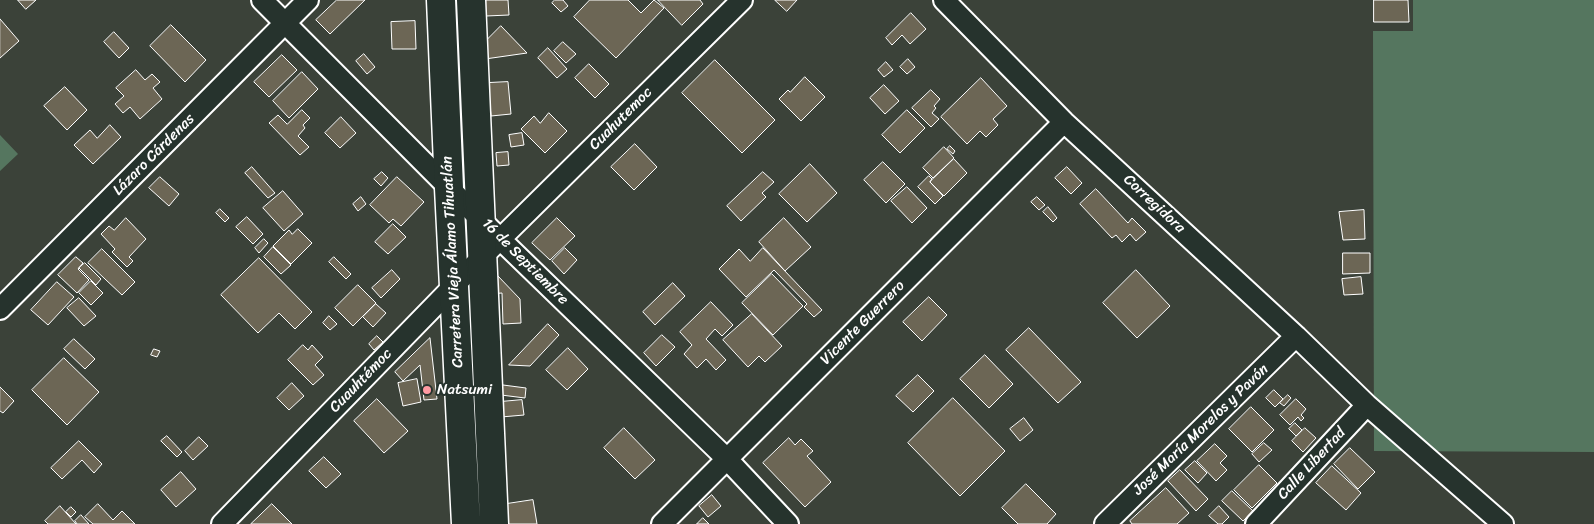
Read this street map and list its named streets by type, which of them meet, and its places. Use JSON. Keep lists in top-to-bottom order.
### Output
{
  "streets": {
    "main road": ["Carretera Vieja Álamo Tihuatlán"],
    "street": [
      "Cuahutemoc",
      "Lázaro Cárdenas",
      "Corregidora",
      "16 de Septiembre",
      "Vicente Guerrero",
      "Cuauhtémoc",
      "José María Morelos y Pavón",
      "Calle Libertad"
    ]
  },
  "crossings": [
    ["Cuahutemoc", "Carretera Vieja Álamo Tihuatlán"],
    ["Cuahutemoc", "16 de Septiembre"],
    ["Cuahutemoc", "Cuauhtémoc"],
    ["Lázaro Cárdenas", "16 de Septiembre"],
    ["Corregidora", "Vicente Guerrero"],
    ["Corregidora", "José María Morelos y Pavón"],
    ["Corregidora", "Calle Libertad"],
    ["Carretera Vieja Álamo Tihuatlán", "16 de Septiembre"],
    ["Carretera Vieja Álamo Tihuatlán", "Cuauhtémoc"],
    ["16 de Septiembre", "Vicente Guerrero"],
    ["16 de Septiembre", "Cuauhtémoc"]
  ],
  "places": ["Natsumi"]
}
